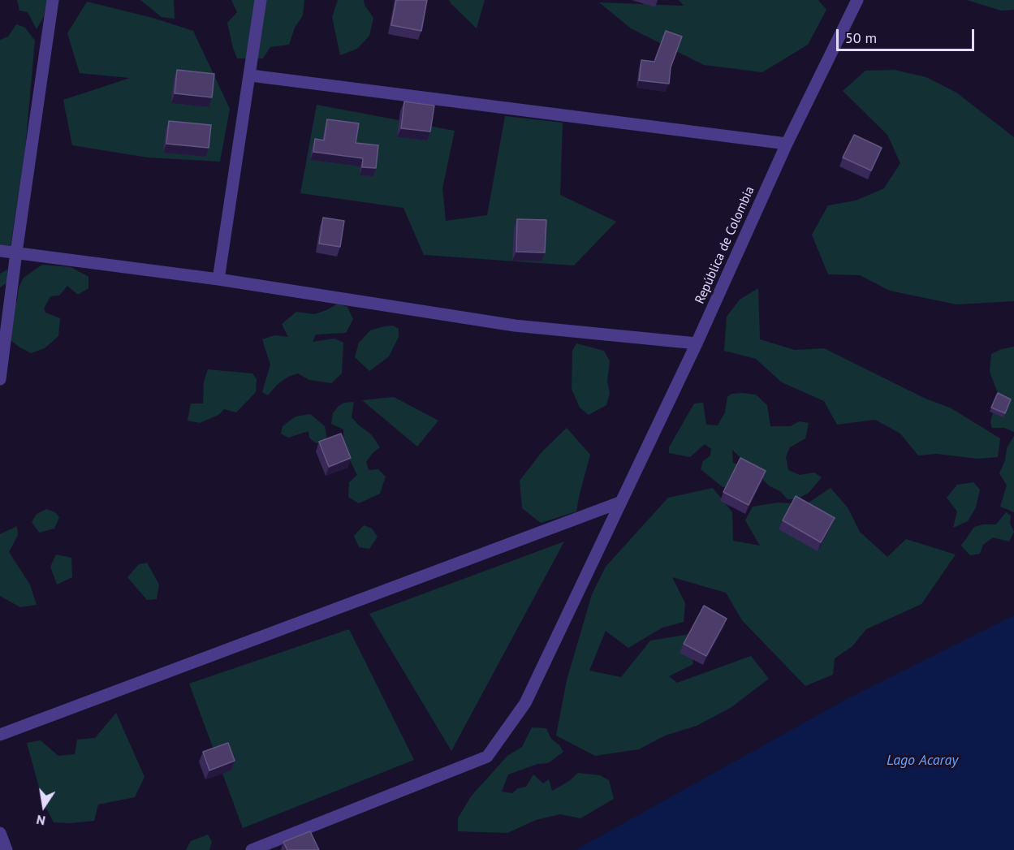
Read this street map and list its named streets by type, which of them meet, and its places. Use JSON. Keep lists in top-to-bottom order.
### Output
{
  "streets": {
    "street": ["República de Colombia"]
  },
  "water": ["Lago Acaray"],
  "scale_bar": "50 m",
  "north": "bottom"
}
